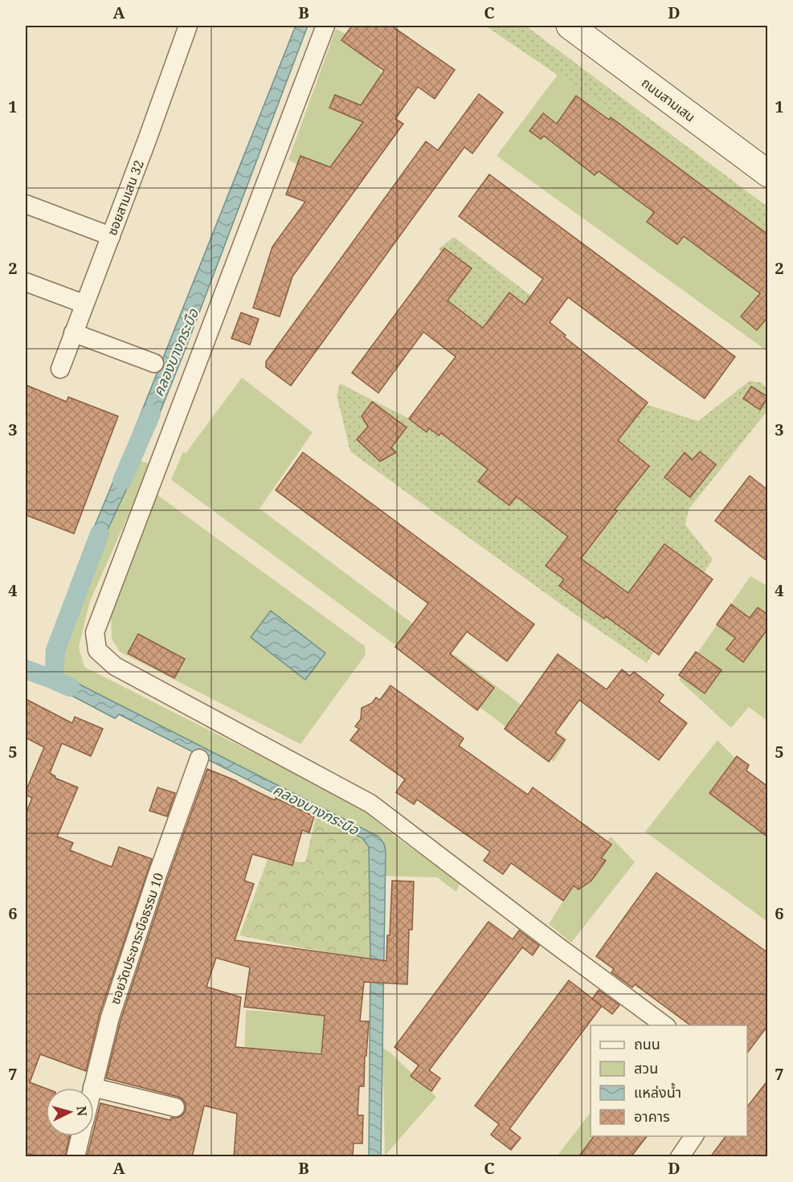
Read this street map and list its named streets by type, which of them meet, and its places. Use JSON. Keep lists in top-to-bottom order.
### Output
{
  "streets": {
    "main road": ["ถนนสามเสน"],
    "street": ["ซอยสามเสน 32", "ซอยวัดประชาระบือธรรม 10"]
  },
  "water": ["คลองบางกระบือ"],
  "legend": [
    "ถนน",
    "สวน",
    "แหล่งน้ำ",
    "อาคาร"
  ],
  "north": "right",
  "grid": {
    "columns": [
      "A",
      "B",
      "C",
      "D"
    ],
    "rows": [
      "1",
      "2",
      "3",
      "4",
      "5",
      "6",
      "7"
    ]
  }
}
